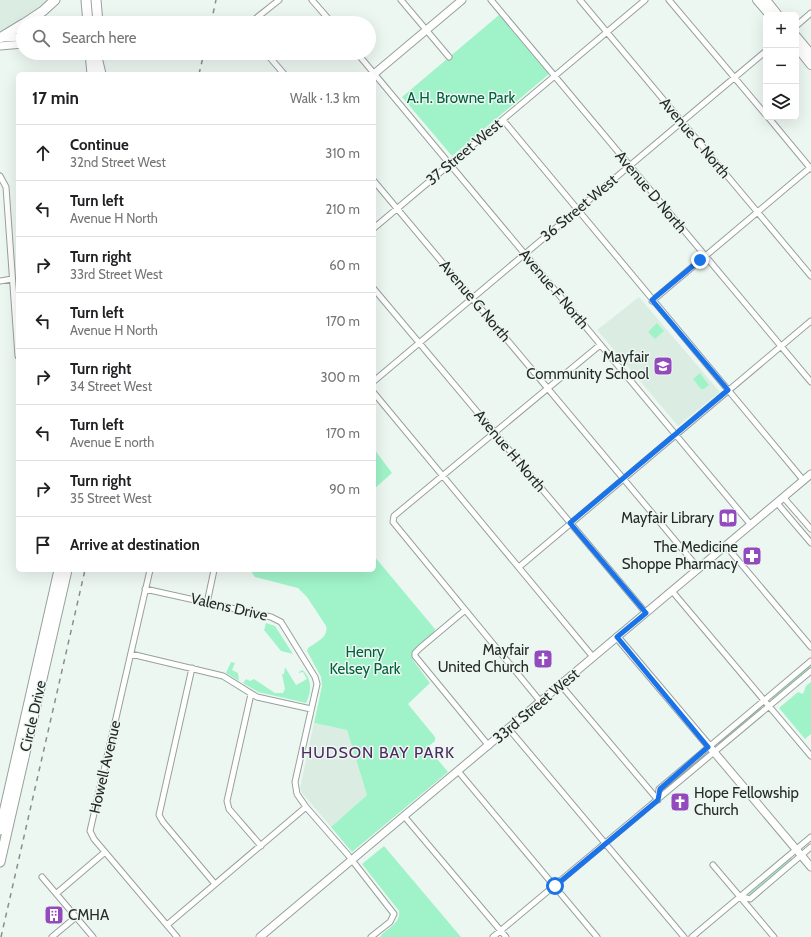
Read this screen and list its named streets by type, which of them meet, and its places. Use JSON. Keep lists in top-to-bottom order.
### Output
{
  "streets": {
    "highway": ["Circle Drive"],
    "main road": ["33rd Street West"],
    "street": [
      "Avenue C North",
      "37 Street West",
      "Avenue D North",
      "36 Street West",
      "Avenue F North",
      "Avenue G North",
      "Avenue H North",
      "Valens Drive",
      "Howell Avenue"
    ]
  },
  "crossings": [
    ["Avenue C North", "37 Street West"],
    ["Avenue C North", "36 Street West"],
    ["37 Street West", "Avenue D North"],
    ["37 Street West", "Avenue F North"],
    ["37 Street West", "Avenue G North"],
    ["Avenue D North", "36 Street West"],
    ["36 Street West", "Avenue F North"],
    ["36 Street West", "Avenue G North"],
    ["36 Street West", "Avenue H North"],
    ["Avenue F North", "33rd Street West"],
    ["Avenue G North", "33rd Street West"],
    ["Avenue H North", "33rd Street West"],
    ["Valens Drive", "33rd Street West"],
    ["Valens Drive", "Howell Avenue"]
  ],
  "districts": ["HUDSON BAY PARK"],
  "parks": ["A.H. Browne Park", "Henry Kelsey Park"],
  "places": {
    "school or university": ["Mayfair Community School"],
    "library": ["Mayfair Library"],
    "pharmacy": ["The Medicine Shoppe Pharmacy"],
    "church": ["Mayfair United Church", "Hope Fellowship Church"],
    "building": ["CMHA"]
  },
  "page": {
    "map_buttons": ["+", "−"],
    "search": "Search here",
    "heading": ["17 min", "Walk · 1.3 km"],
    "list": [
      ["Continue", "32nd Street West", "310 m"],
      ["Turn left", "Avenue H North", "210 m"],
      ["Turn right", "33rd Street West", "60 m"],
      ["Turn left", "Avenue H North", "170 m"],
      ["Turn right", "34 Street West", "300 m"],
      ["Turn left", "Avenue E north", "170 m"],
      ["Turn right", "35 Street West", "90 m"],
      "Arrive at destination"
    ]
  }
}
